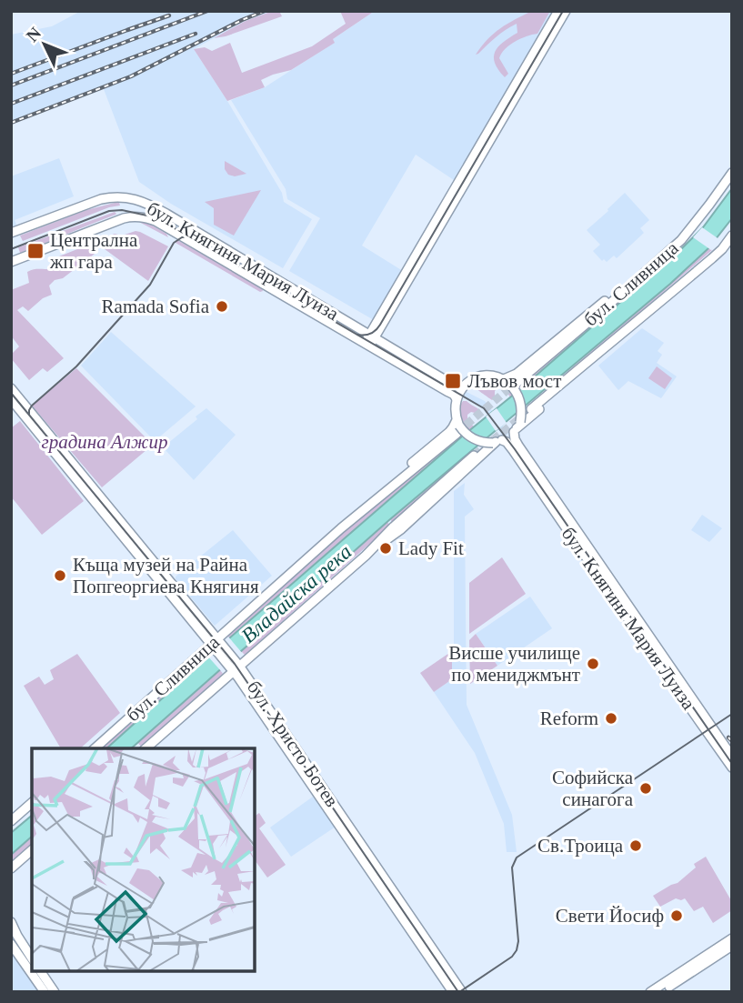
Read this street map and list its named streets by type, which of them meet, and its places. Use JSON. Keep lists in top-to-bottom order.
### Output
{
  "streets": {
    "main road": ["бул. Княгиня Мария Луиза", "бул. Сливница", "бул. Христо Ботев"]
  },
  "crossings": [
    ["бул. Княгиня Мария Луиза", "бул. Сливница"],
    ["бул. Сливница", "бул. Христо Ботев"]
  ],
  "water": ["Владайска река"],
  "parks": ["градина Алжир"],
  "places": {
    "transit": ["Централна жп гара", "Лъвов мост"],
    "other": [
      "Ramada Sofia",
      "Lady Fit",
      "Къща музей на Райна Попгеоргиева Княгиня",
      "Висше училище по мениджмънт",
      "Reform",
      "Софийска синагога",
      "Св.Троица",
      "Свети Йосиф"
    ]
  },
  "north": "top left"
}
